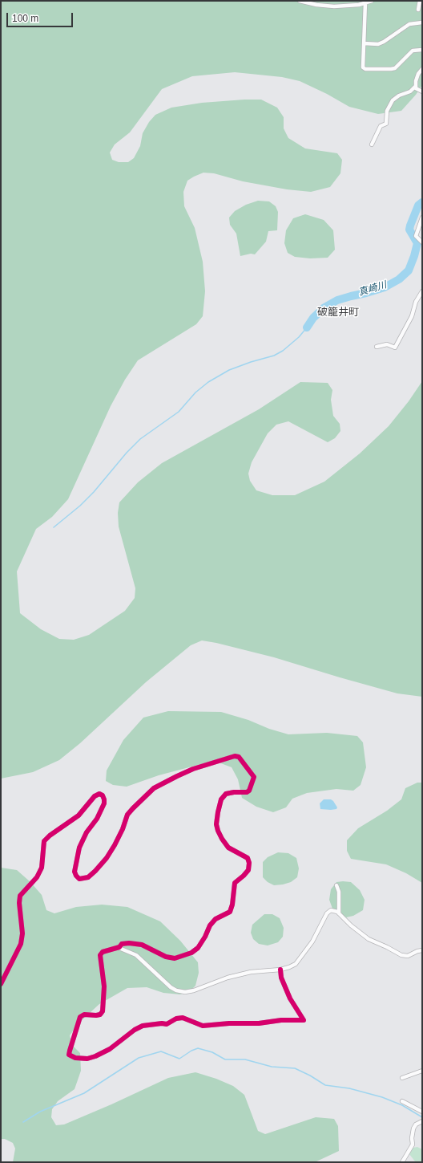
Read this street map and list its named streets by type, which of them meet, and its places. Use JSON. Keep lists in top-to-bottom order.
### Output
{
  "districts": ["破籠井町"],
  "water": ["真崎川"],
  "scale_bar": "100 m"
}
